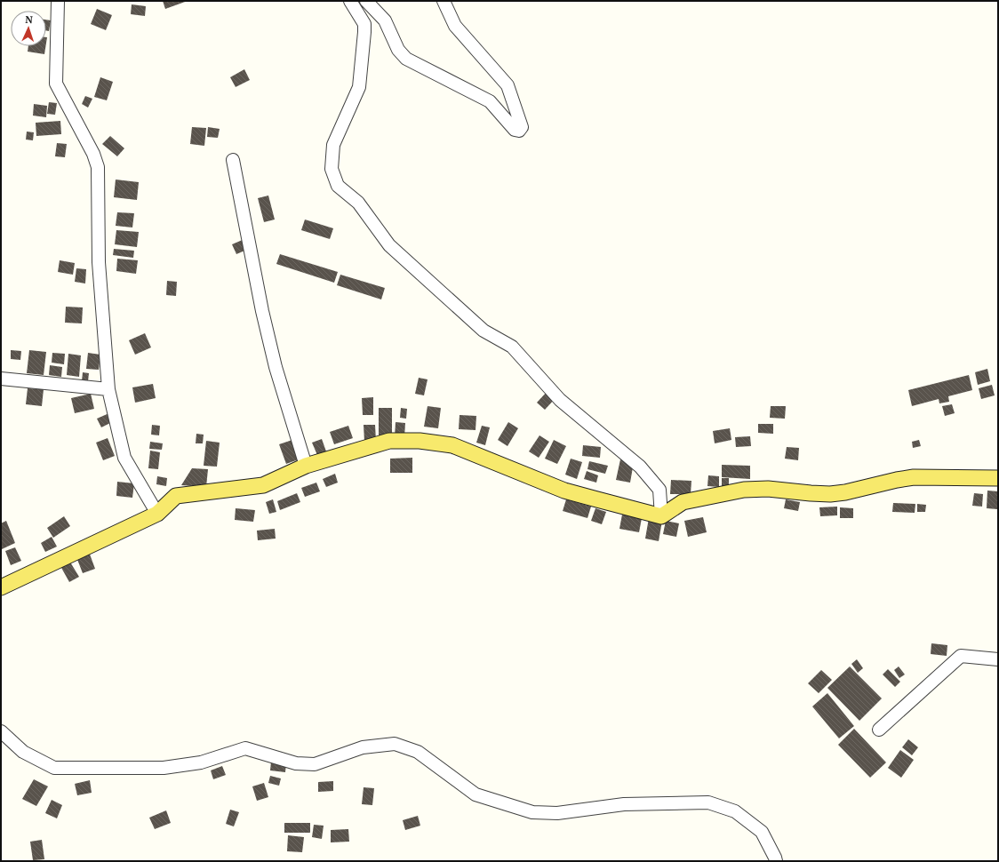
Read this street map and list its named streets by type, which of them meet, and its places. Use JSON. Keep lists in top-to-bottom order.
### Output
{
  "north": "top"
}
